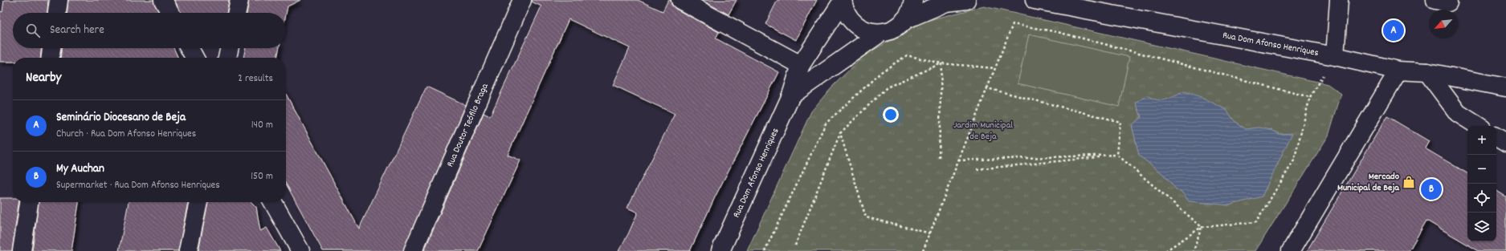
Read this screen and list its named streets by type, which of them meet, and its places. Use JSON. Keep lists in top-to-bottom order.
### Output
{
  "streets": {
    "main road": ["Rua Dom Afonso Henriques", "Rua Doutor Teófilo Braga"]
  },
  "parks": ["Jardim Municipal de Beja"],
  "places": {
    "shop": ["Mercado Municipal de Beja"]
  },
  "north": "bottom left",
  "page": {
    "search": "Search here",
    "pins": ["A", "B"],
    "heading": ["Nearby", "2 results"],
    "list": [
      {
        "mark": "A",
        "name": "Seminário Diocesano de Beja",
        "note": "Church · Rua Dom Afonso Henriques",
        "value": "140 m"
      },
      {
        "mark": "B",
        "name": "My Auchan",
        "note": "Supermarket · Rua Dom Afonso Henriques",
        "value": "150 m"
      }
    ],
    "map_buttons": ["+", "−"]
  }
}
